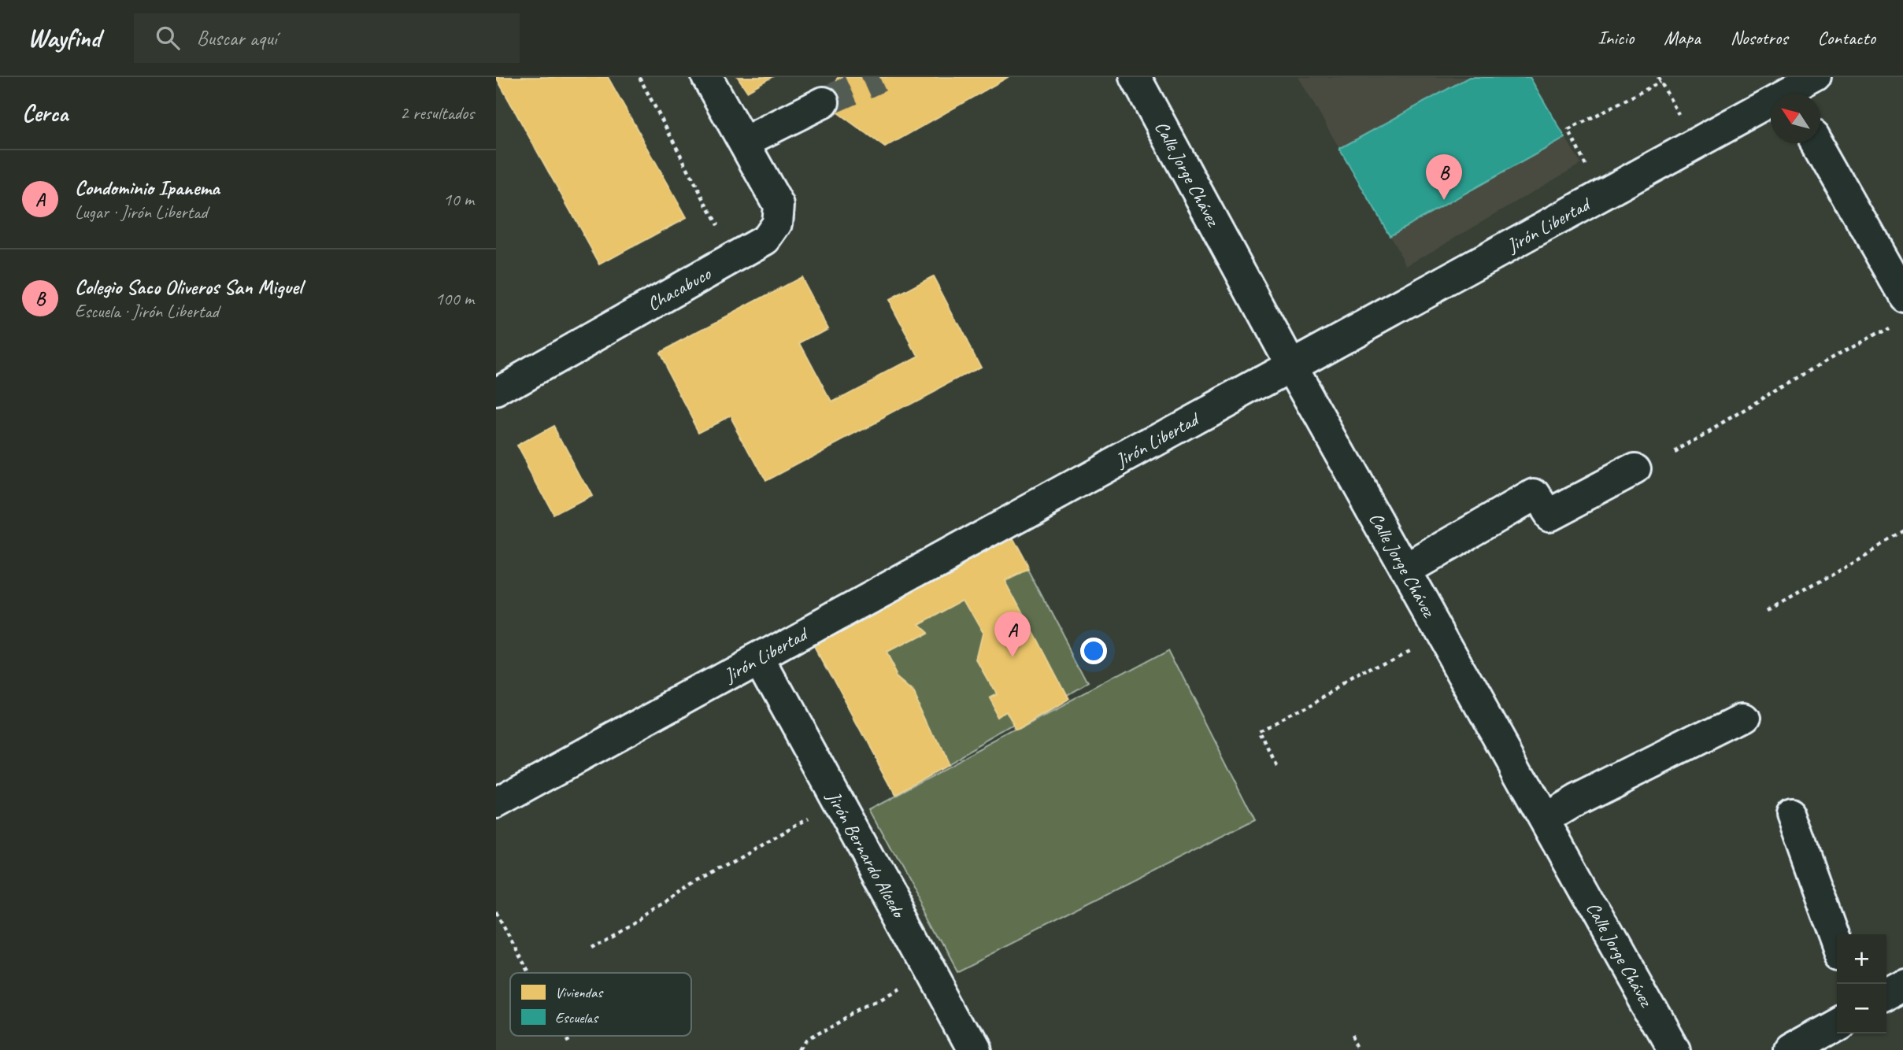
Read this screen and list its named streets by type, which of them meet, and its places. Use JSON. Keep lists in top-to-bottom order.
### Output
{
  "streets": {
    "street": [
      "Calle Jorge Chávez",
      "Jirón Libertad",
      "Chacabuco",
      "Jirón Bernardo Alcedo"
    ]
  },
  "crossings": [
    ["Calle Jorge Chávez", "Jirón Libertad"],
    ["Jirón Libertad", "Jirón Bernardo Alcedo"]
  ],
  "legend": ["Viviendas", "Escuelas"],
  "north": "top left",
  "page": {
    "header": "Wayfind",
    "search": "Buscar aquí",
    "nav": [
      "Inicio",
      "Mapa",
      "Nosotros",
      "Contacto"
    ],
    "heading": ["Cerca", "2 resultados"],
    "list": [
      {
        "mark": "A",
        "name": "Condominio Ipanema",
        "note": "Lugar · Jirón Libertad",
        "value": "10 m"
      },
      {
        "mark": "B",
        "name": "Colegio Saco Oliveros San Miguel",
        "note": "Escuela · Jirón Libertad",
        "value": "100 m"
      }
    ],
    "pins": ["B", "A"],
    "map_buttons": ["+", "−"]
  }
}
